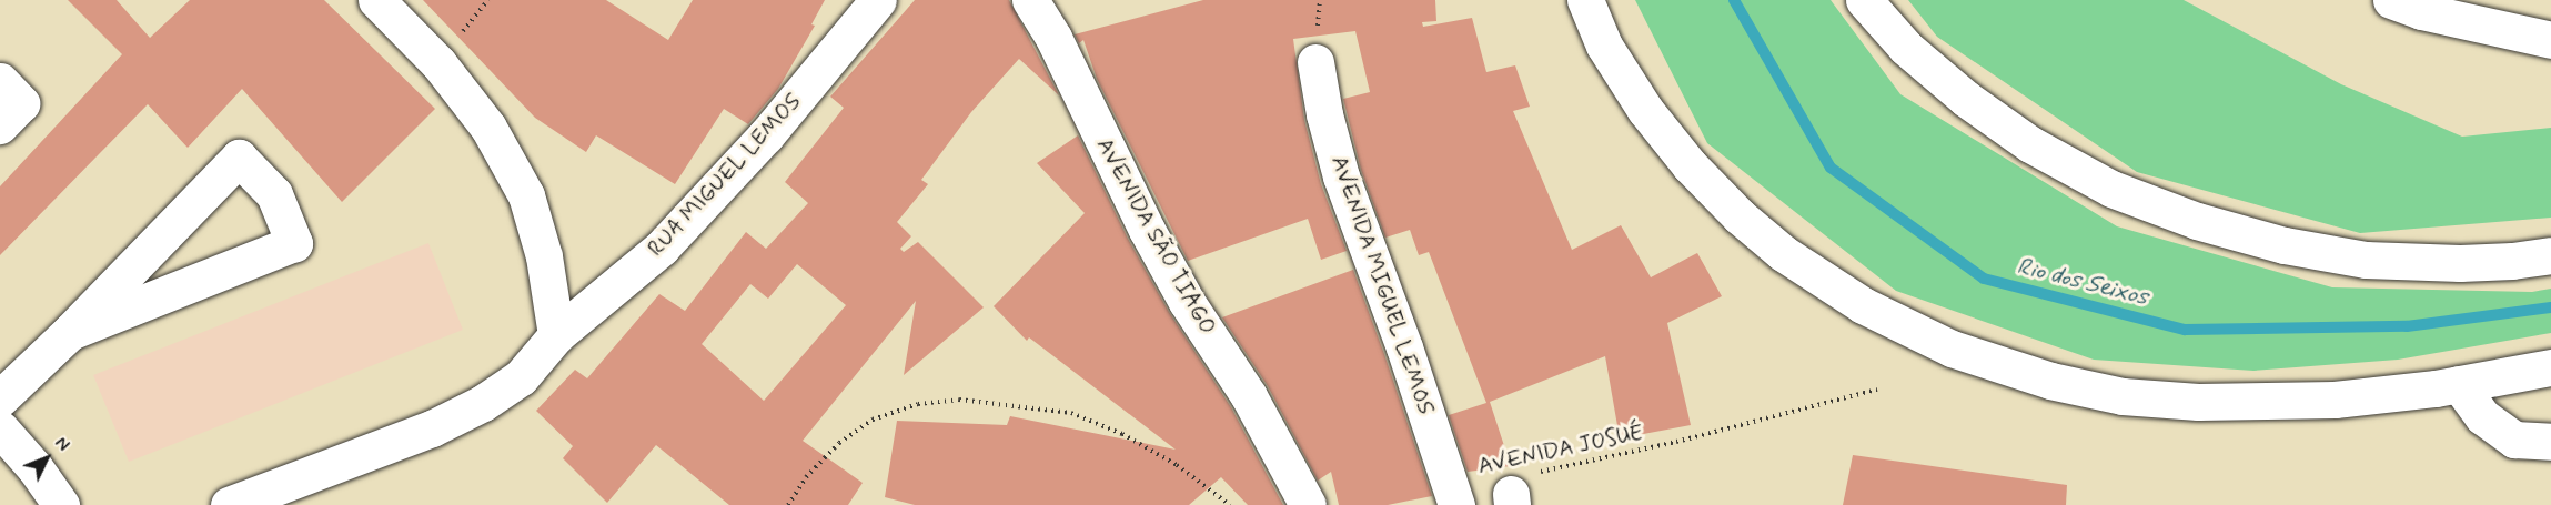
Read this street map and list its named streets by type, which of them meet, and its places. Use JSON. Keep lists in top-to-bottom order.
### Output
{
  "streets": {
    "street": ["RUA MIGUEL LEMOS", "AVENIDA SÃO TIAGO", "AVENIDA MIGUEL LEMOS"],
    "path": ["AVENIDA JOSUÉ"]
  },
  "water": ["Rio dos Seixos"],
  "north": "top right"
}
